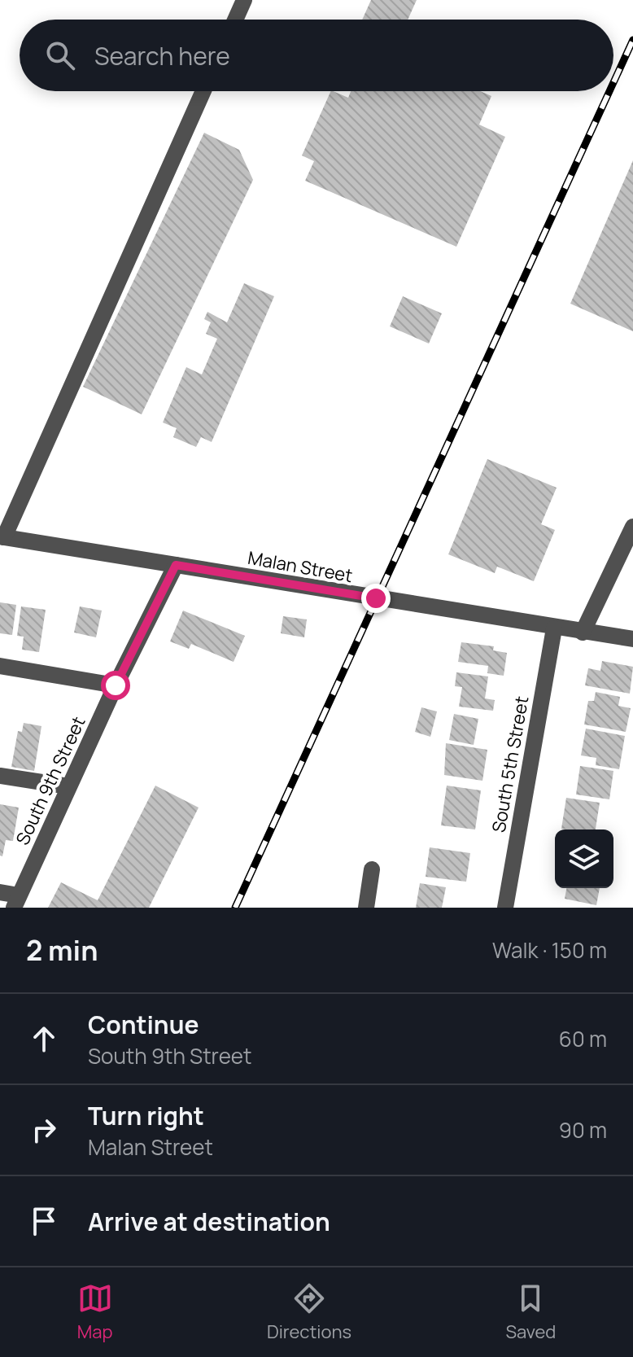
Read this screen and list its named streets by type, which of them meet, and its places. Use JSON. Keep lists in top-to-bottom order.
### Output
{
  "streets": {
    "street": ["Malan Street", "South 5th Street", "South 9th Street"]
  },
  "crossings": [
    ["Malan Street", "South 5th Street"],
    ["Malan Street", "South 9th Street"]
  ],
  "page": {
    "search": "Search here",
    "heading": ["2 min", "Walk · 150 m"],
    "list": [
      ["Continue", "South 9th Street", "60 m"],
      ["Turn right", "Malan Street", "90 m"],
      "Arrive at destination"
    ],
    "nav": ["Map", "Directions", "Saved"]
  }
}
